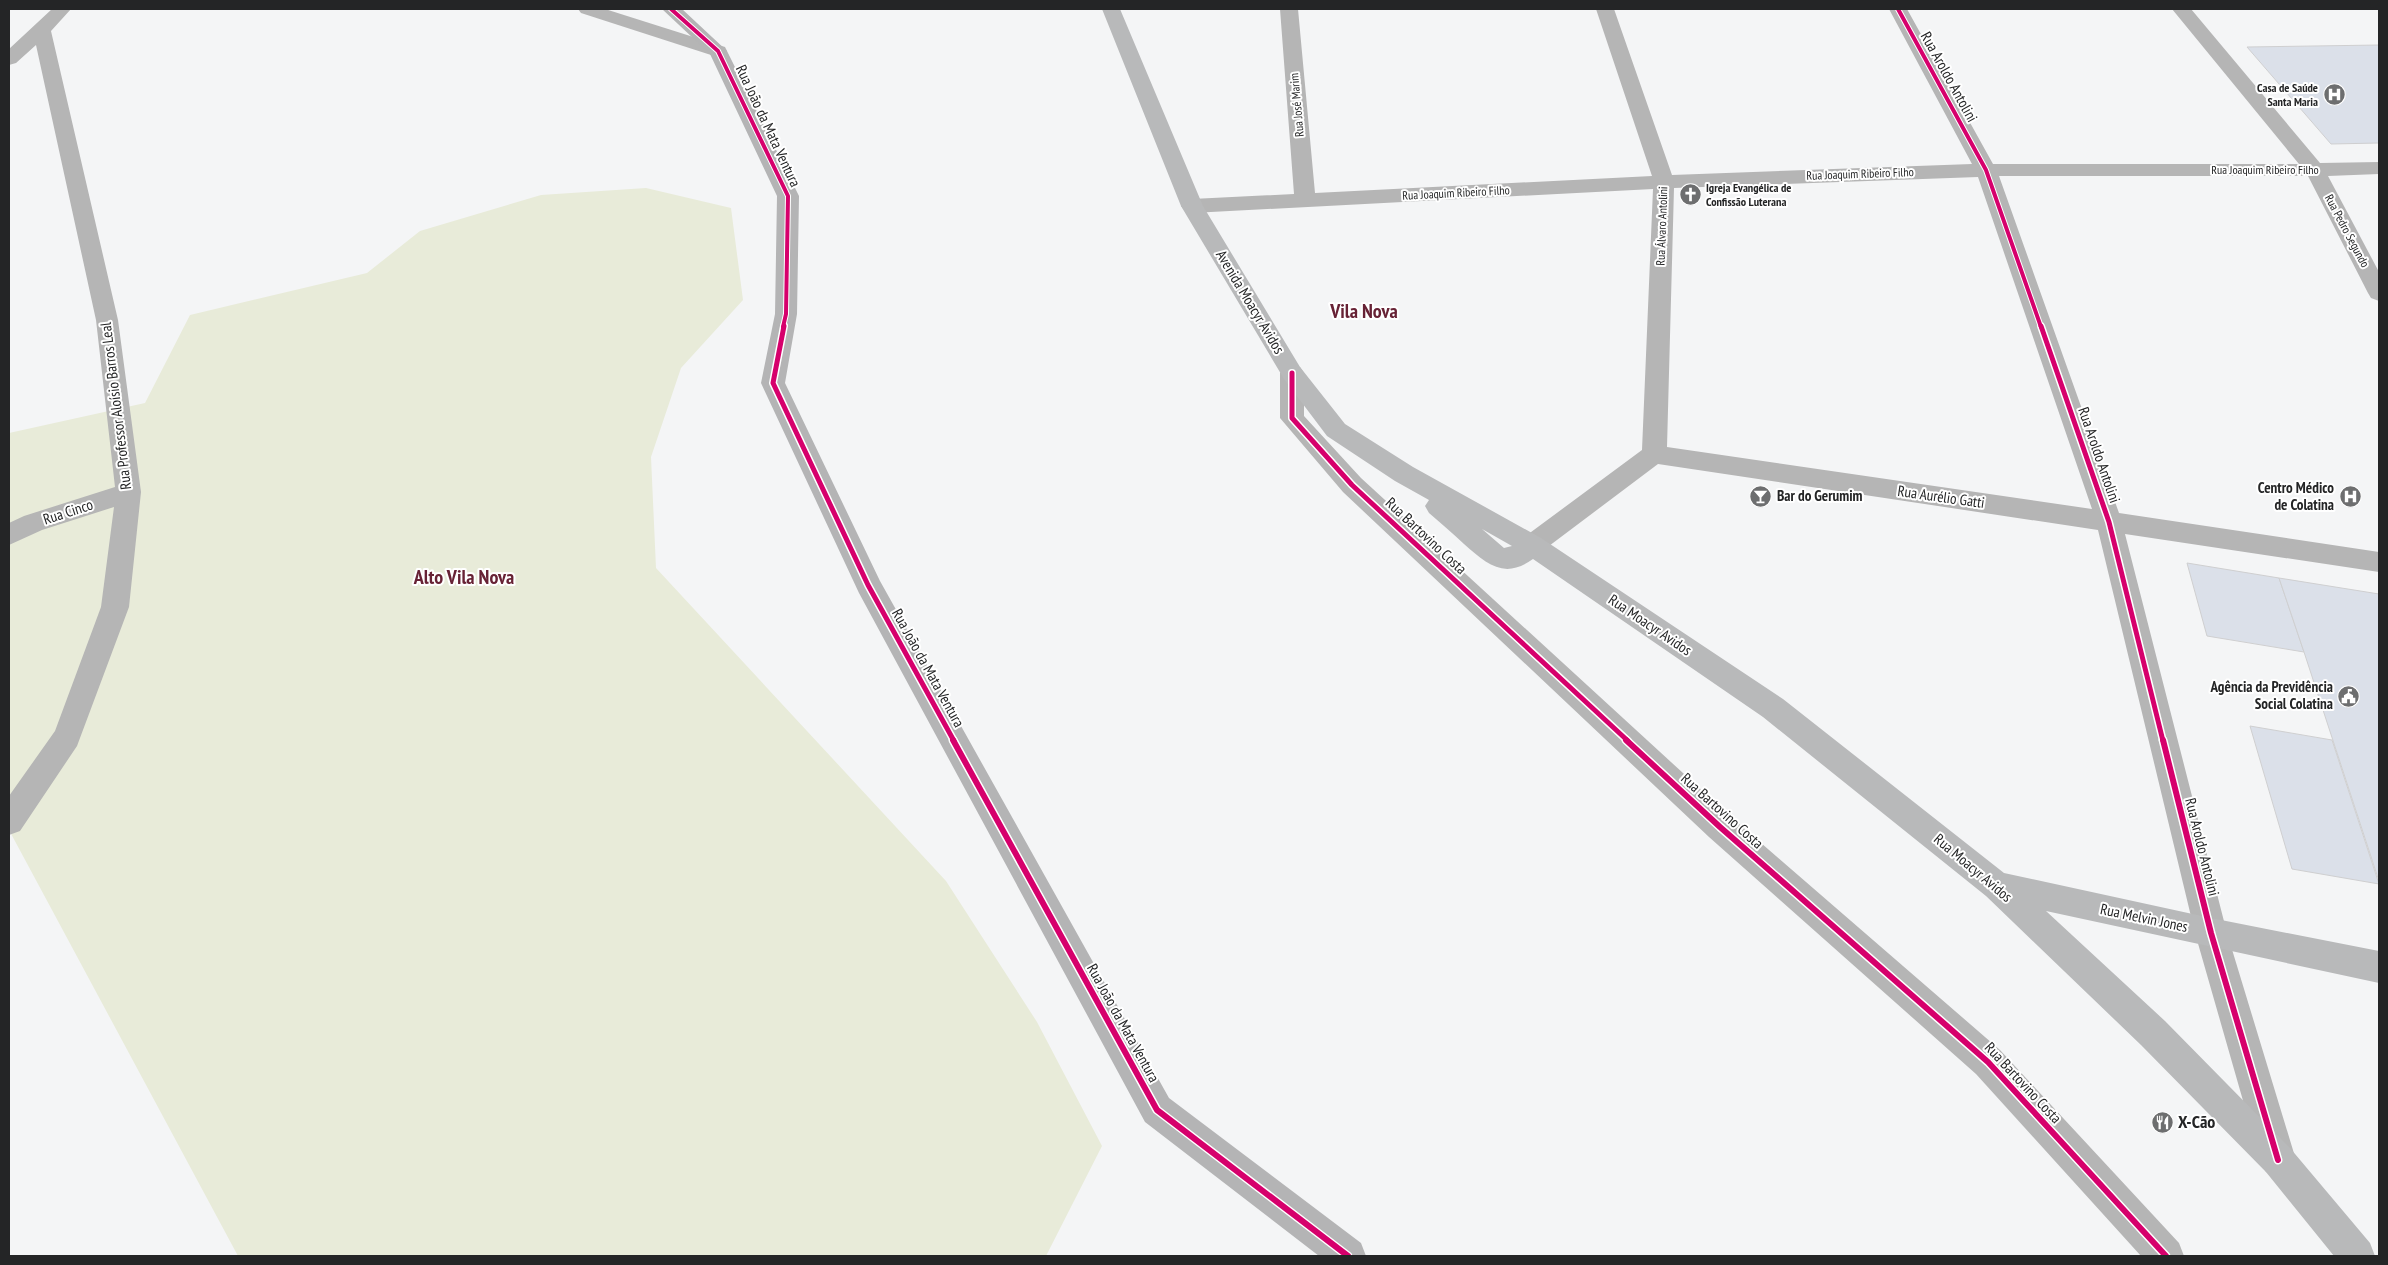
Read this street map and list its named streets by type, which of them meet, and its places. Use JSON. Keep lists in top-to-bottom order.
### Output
{
  "streets": {
    "main road": ["Avenida Moacyr Avidos", "Rua Moacyr Avidos", "Rua Melvin Jones"],
    "street": [
      "Rua Aroldo Antolini",
      "Rua José Marim",
      "Rua João da Mata Ventura",
      "Rua Joaquim Ribeiro Filho",
      "Rua Álvaro Antolini",
      "Rua Pedro Segundo",
      "Rua Professor Aloísio Barros Leal",
      "Rua Aurélio Gatti",
      "Rua Cinco",
      "Rua Bartovino Costa"
    ]
  },
  "crossings": [
    ["Rua Aroldo Antolini", "Rua Joaquim Ribeiro Filho"],
    ["Rua Aroldo Antolini", "Rua Aurélio Gatti"],
    ["Rua Aroldo Antolini", "Rua Moacyr Avidos"],
    ["Rua Aroldo Antolini", "Rua Melvin Jones"],
    ["Rua José Marim", "Rua Joaquim Ribeiro Filho"],
    ["Rua Joaquim Ribeiro Filho", "Rua Álvaro Antolini"],
    ["Rua Joaquim Ribeiro Filho", "Rua Pedro Segundo"],
    ["Rua Joaquim Ribeiro Filho", "Avenida Moacyr Avidos"],
    ["Rua Álvaro Antolini", "Rua Aurélio Gatti"],
    ["Avenida Moacyr Avidos", "Rua Bartovino Costa"],
    ["Avenida Moacyr Avidos", "Rua Moacyr Avidos"],
    ["Rua Professor Aloísio Barros Leal", "Rua Cinco"],
    ["Rua Moacyr Avidos", "Rua Melvin Jones"]
  ],
  "districts": ["Vila Nova", "Alto Vila Nova"],
  "places": {
    "hospital": ["Casa de Saúde Santa Maria", "Centro Médico de Colatina"],
    "church": ["Igreja Evangélica de Confissão Luterana"],
    "bar": ["Bar do Gerumim"],
    "public building": ["Agência da Previdência Social Colatina"],
    "restaurant": ["X-Cão"]
  }
}
